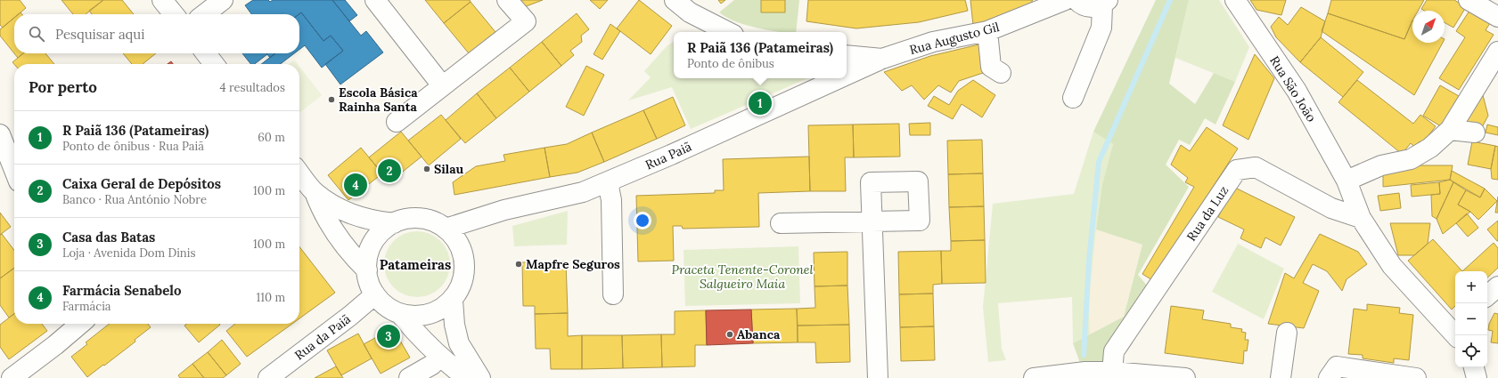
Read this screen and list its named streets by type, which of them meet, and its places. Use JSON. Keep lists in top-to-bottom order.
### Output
{
  "streets": {
    "street": [
      "Rua Augusto Gil",
      "Rua São João",
      "Rua Paiã",
      "Rua da Luz",
      "Rua da Paiã"
    ]
  },
  "crossings": [
    ["Rua Augusto Gil", "Rua Paiã"],
    ["Rua São João", "Rua da Luz"],
    ["Rua Paiã", "Rua da Paiã"]
  ],
  "districts": ["Patameiras"],
  "parks": ["Praceta Tenente-Coronel Salgueiro Maia"],
  "places": [
    "Escola Básica Rainha Santa",
    "Silau",
    "Mapfre Seguros",
    "Abanca"
  ],
  "north": "top right",
  "page": {
    "search": "Pesquisar aqui",
    "popup": ["R Paiã 136 (Patameiras)", "Ponto de ônibus"],
    "heading": ["Por perto", "4 resultados"],
    "pins": [
      "1",
      "2",
      "4",
      "3"
    ],
    "list": [
      {
        "mark": "1",
        "name": "R Paiã 136 (Patameiras)",
        "note": "Ponto de ônibus · Rua Paiã",
        "value": "60 m"
      },
      {
        "mark": "2",
        "name": "Caixa Geral de Depósitos",
        "note": "Banco · Rua António Nobre",
        "value": "100 m"
      },
      {
        "mark": "3",
        "name": "Casa das Batas",
        "note": "Loja · Avenida Dom Dinis",
        "value": "100 m"
      },
      {
        "mark": "4",
        "name": "Farmácia Senabelo",
        "note": "Farmácia",
        "value": "110 m"
      }
    ],
    "map_buttons": ["+", "−"]
  }
}
